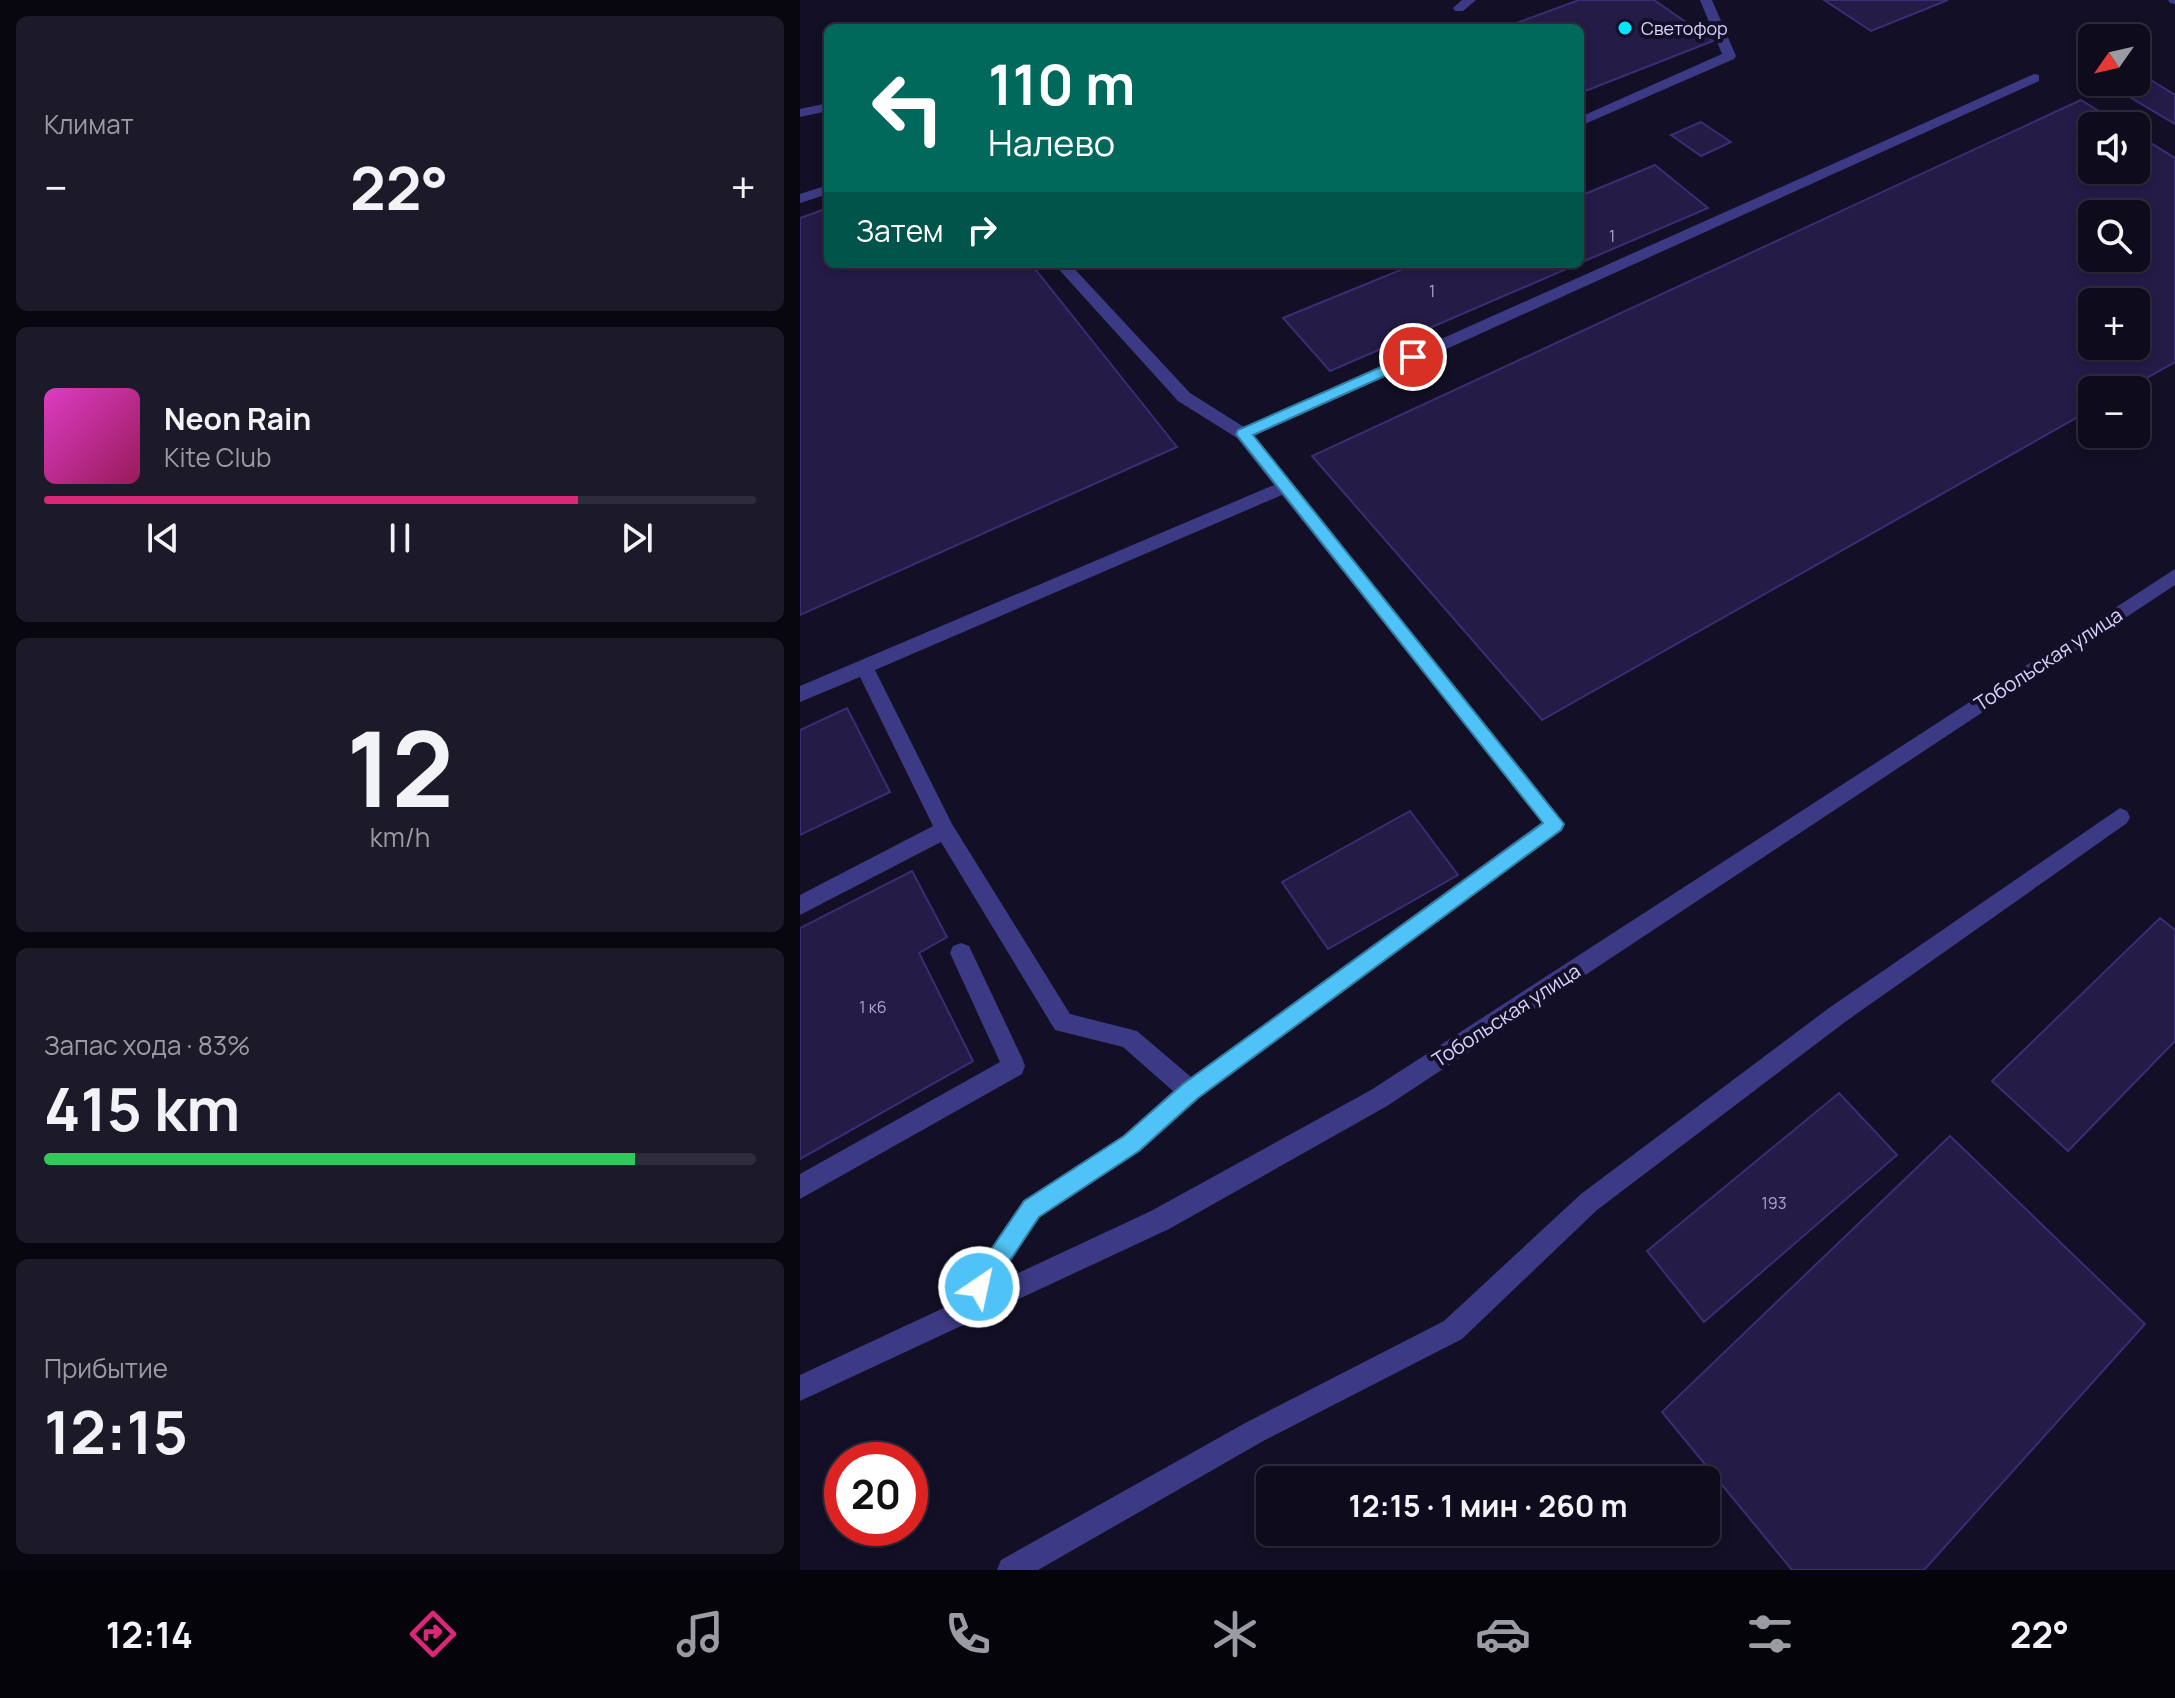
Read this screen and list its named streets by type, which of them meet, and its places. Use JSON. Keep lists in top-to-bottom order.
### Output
{
  "streets": {
    "street": ["Тобольская улица"]
  },
  "places": ["Светофор"],
  "house_numbers": [
    "1",
    "1",
    "1 к6",
    "193"
  ],
  "north": "bottom left",
  "page": {
    "tile": [
      "Климат",
      ["12", "km/h"],
      ["Запас хода · 83%", "415 km"],
      ["Прибытие", "12:15"]
    ],
    "map_buttons": ["+", "−"],
    "turn": ["110 m", "Налево"],
    "heat": ["−", "22°", "+"],
    "then": "Затем",
    "song": ["Neon Rain", "Kite Club"],
    "limit": "20",
    "trip": "12:15 · 1 мин · 260 m",
    "tabs": ["12:14", "22°"]
  }
}
